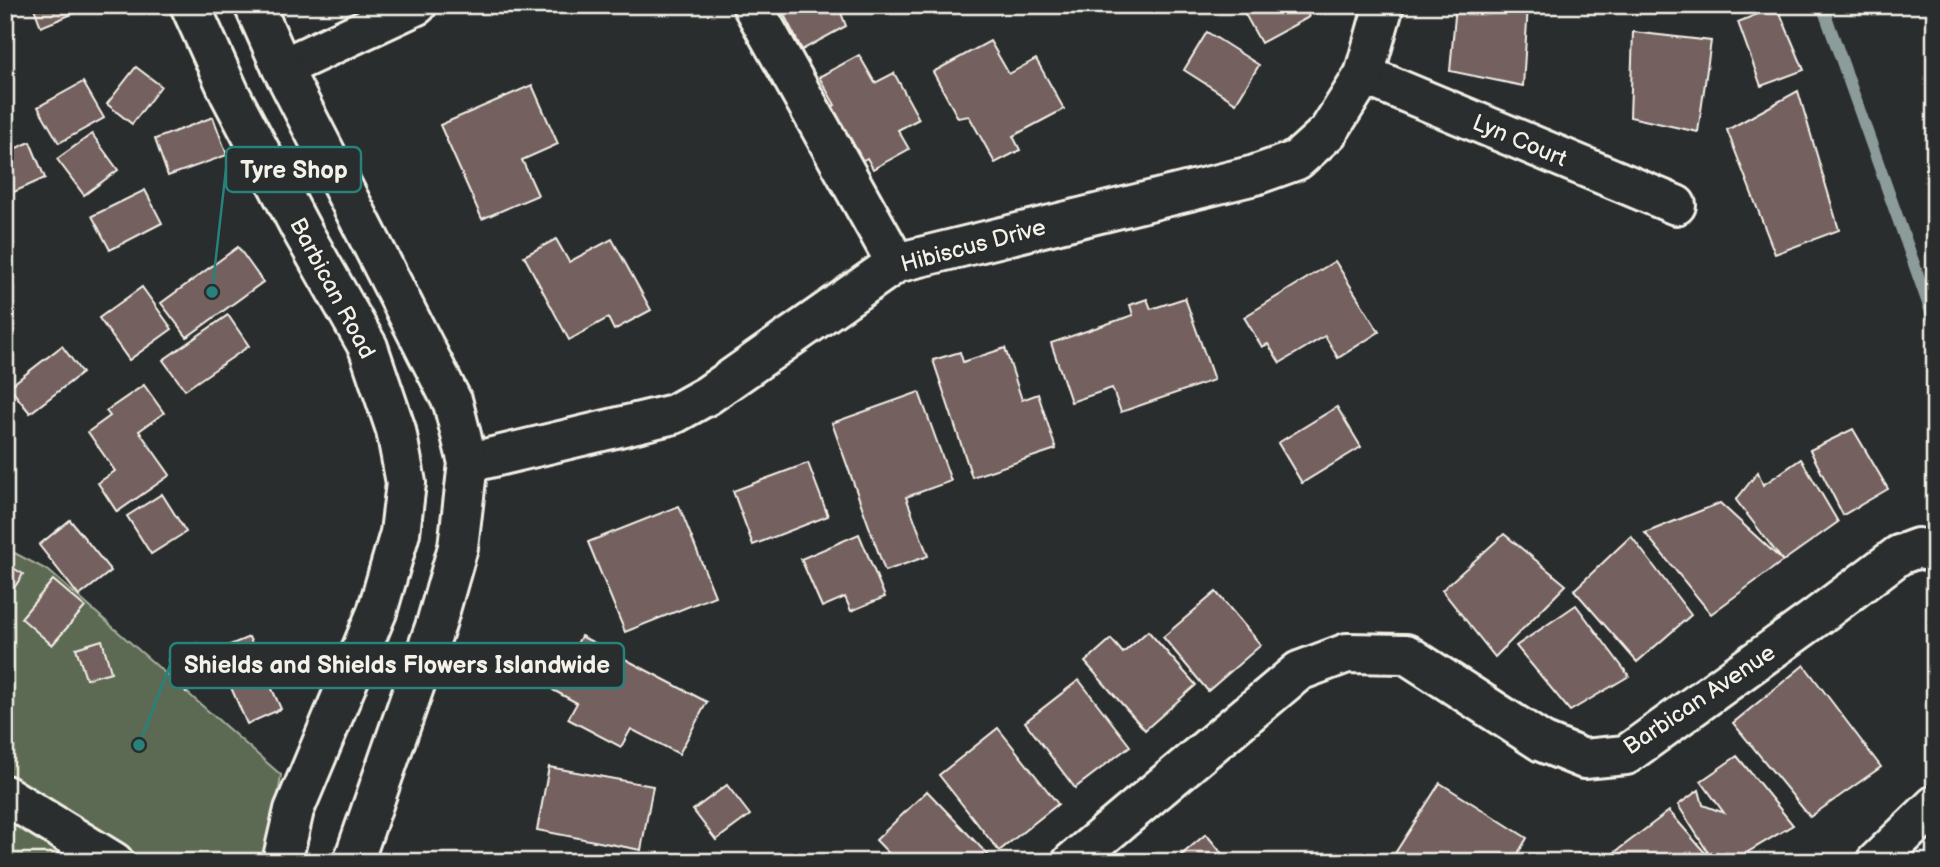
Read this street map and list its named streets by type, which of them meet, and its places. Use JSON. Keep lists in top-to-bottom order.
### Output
{
  "streets": {
    "street": [
      "Lyn Court",
      "Hibiscus Drive",
      "Barbican Road",
      "Barbican Avenue"
    ]
  },
  "crossings": [
    ["Lyn Court", "Hibiscus Drive"]
  ],
  "places": ["Tyre Shop", "Shields and Shields Flowers Islandwide"]
}
